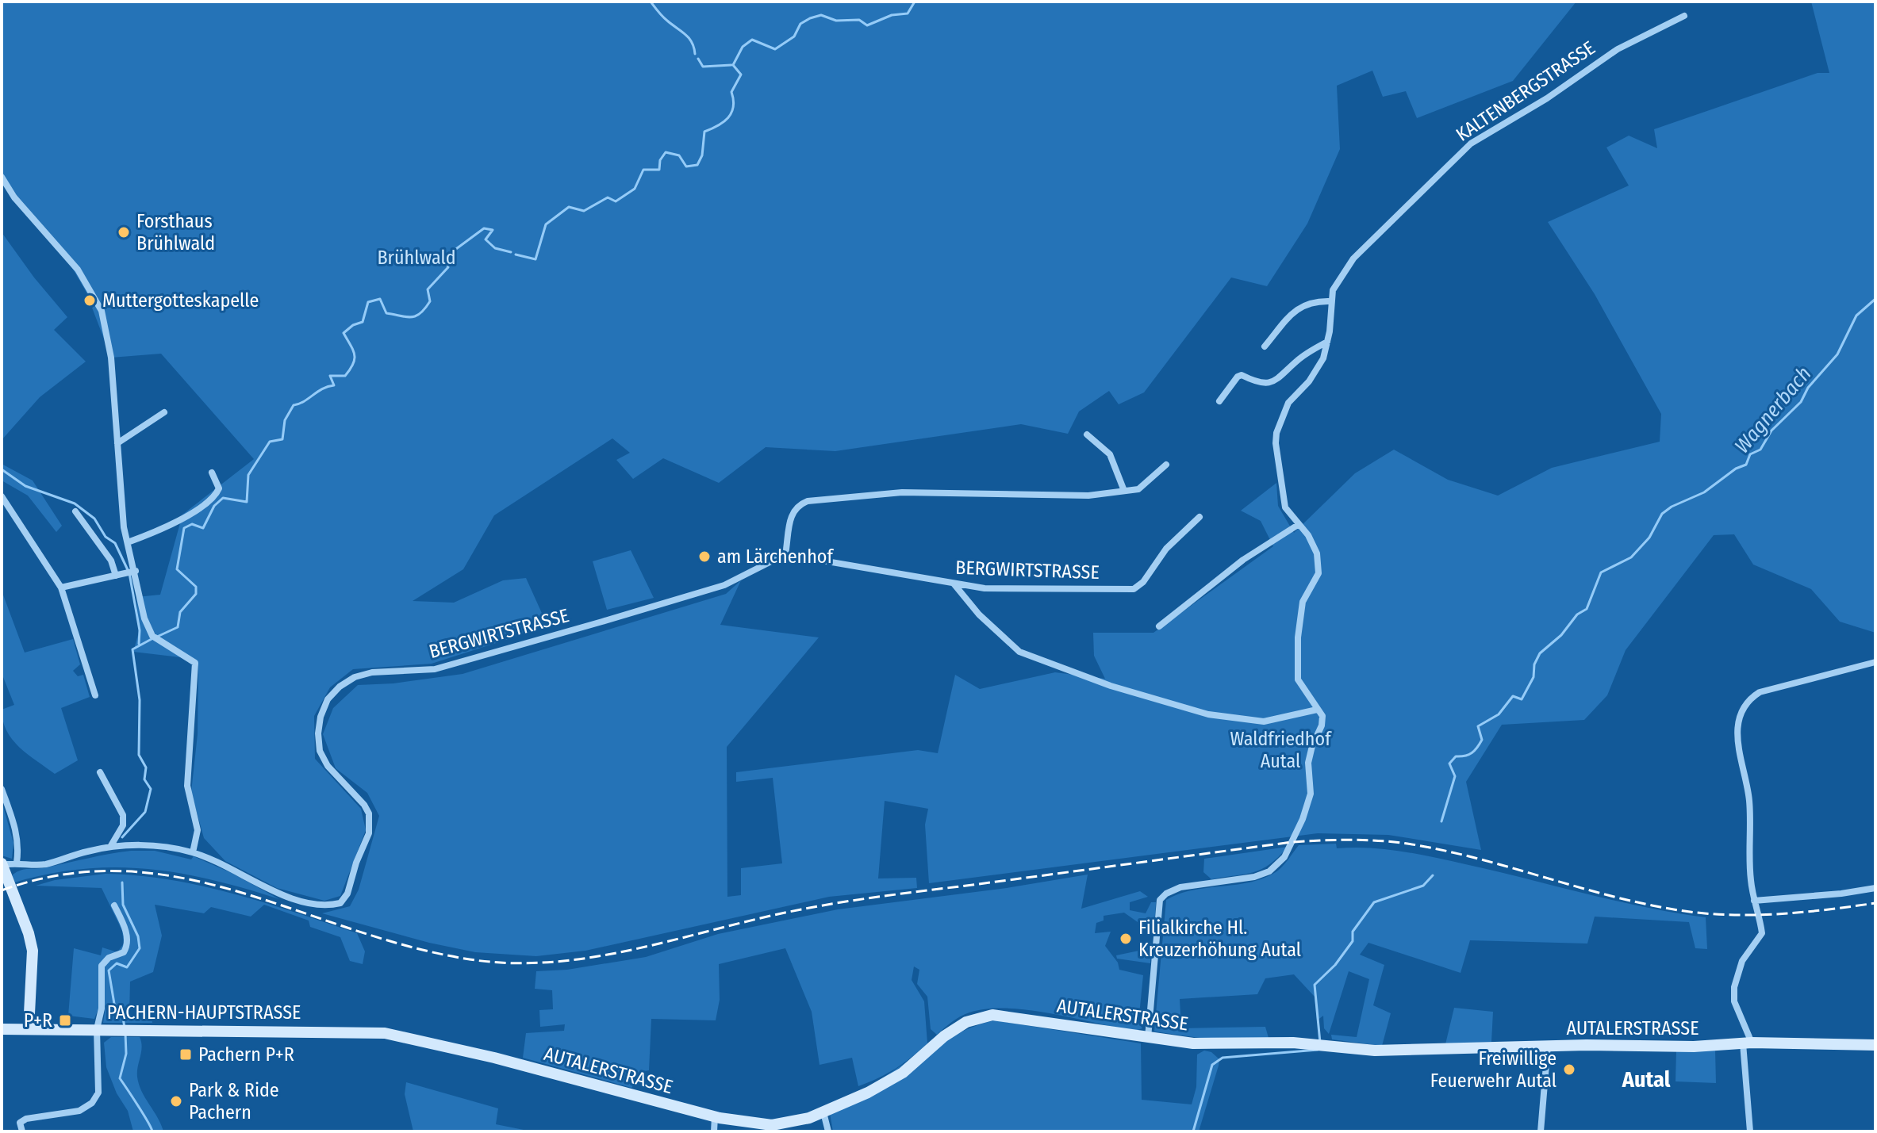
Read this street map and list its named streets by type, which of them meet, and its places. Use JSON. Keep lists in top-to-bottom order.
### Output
{
  "streets": {
    "main road": ["PACHERN-HAUPTSTRASSE", "AUTALERSTRASSE"],
    "street": ["KALTENBERGSTRASSE", "BERGWIRTSTRASSE"]
  },
  "crossings": [
    ["PACHERN-HAUPTSTRASSE", "AUTALERSTRASSE"]
  ],
  "districts": ["Autal"],
  "water": ["Wagnerbach"],
  "parks": ["Brühlwald", "Waldfriedhof Autal"],
  "places": {
    "other": [
      "Forsthaus Brühlwald",
      "Muttergotteskapelle",
      "am Lärchenhof",
      "Filialkirche Hl. Kreuzerhöhung Autal",
      "Freiwillige Feuerwehr Autal",
      "Park & Ride Pachern"
    ],
    "transit": ["P+R", "Pachern P+R"]
  }
}
